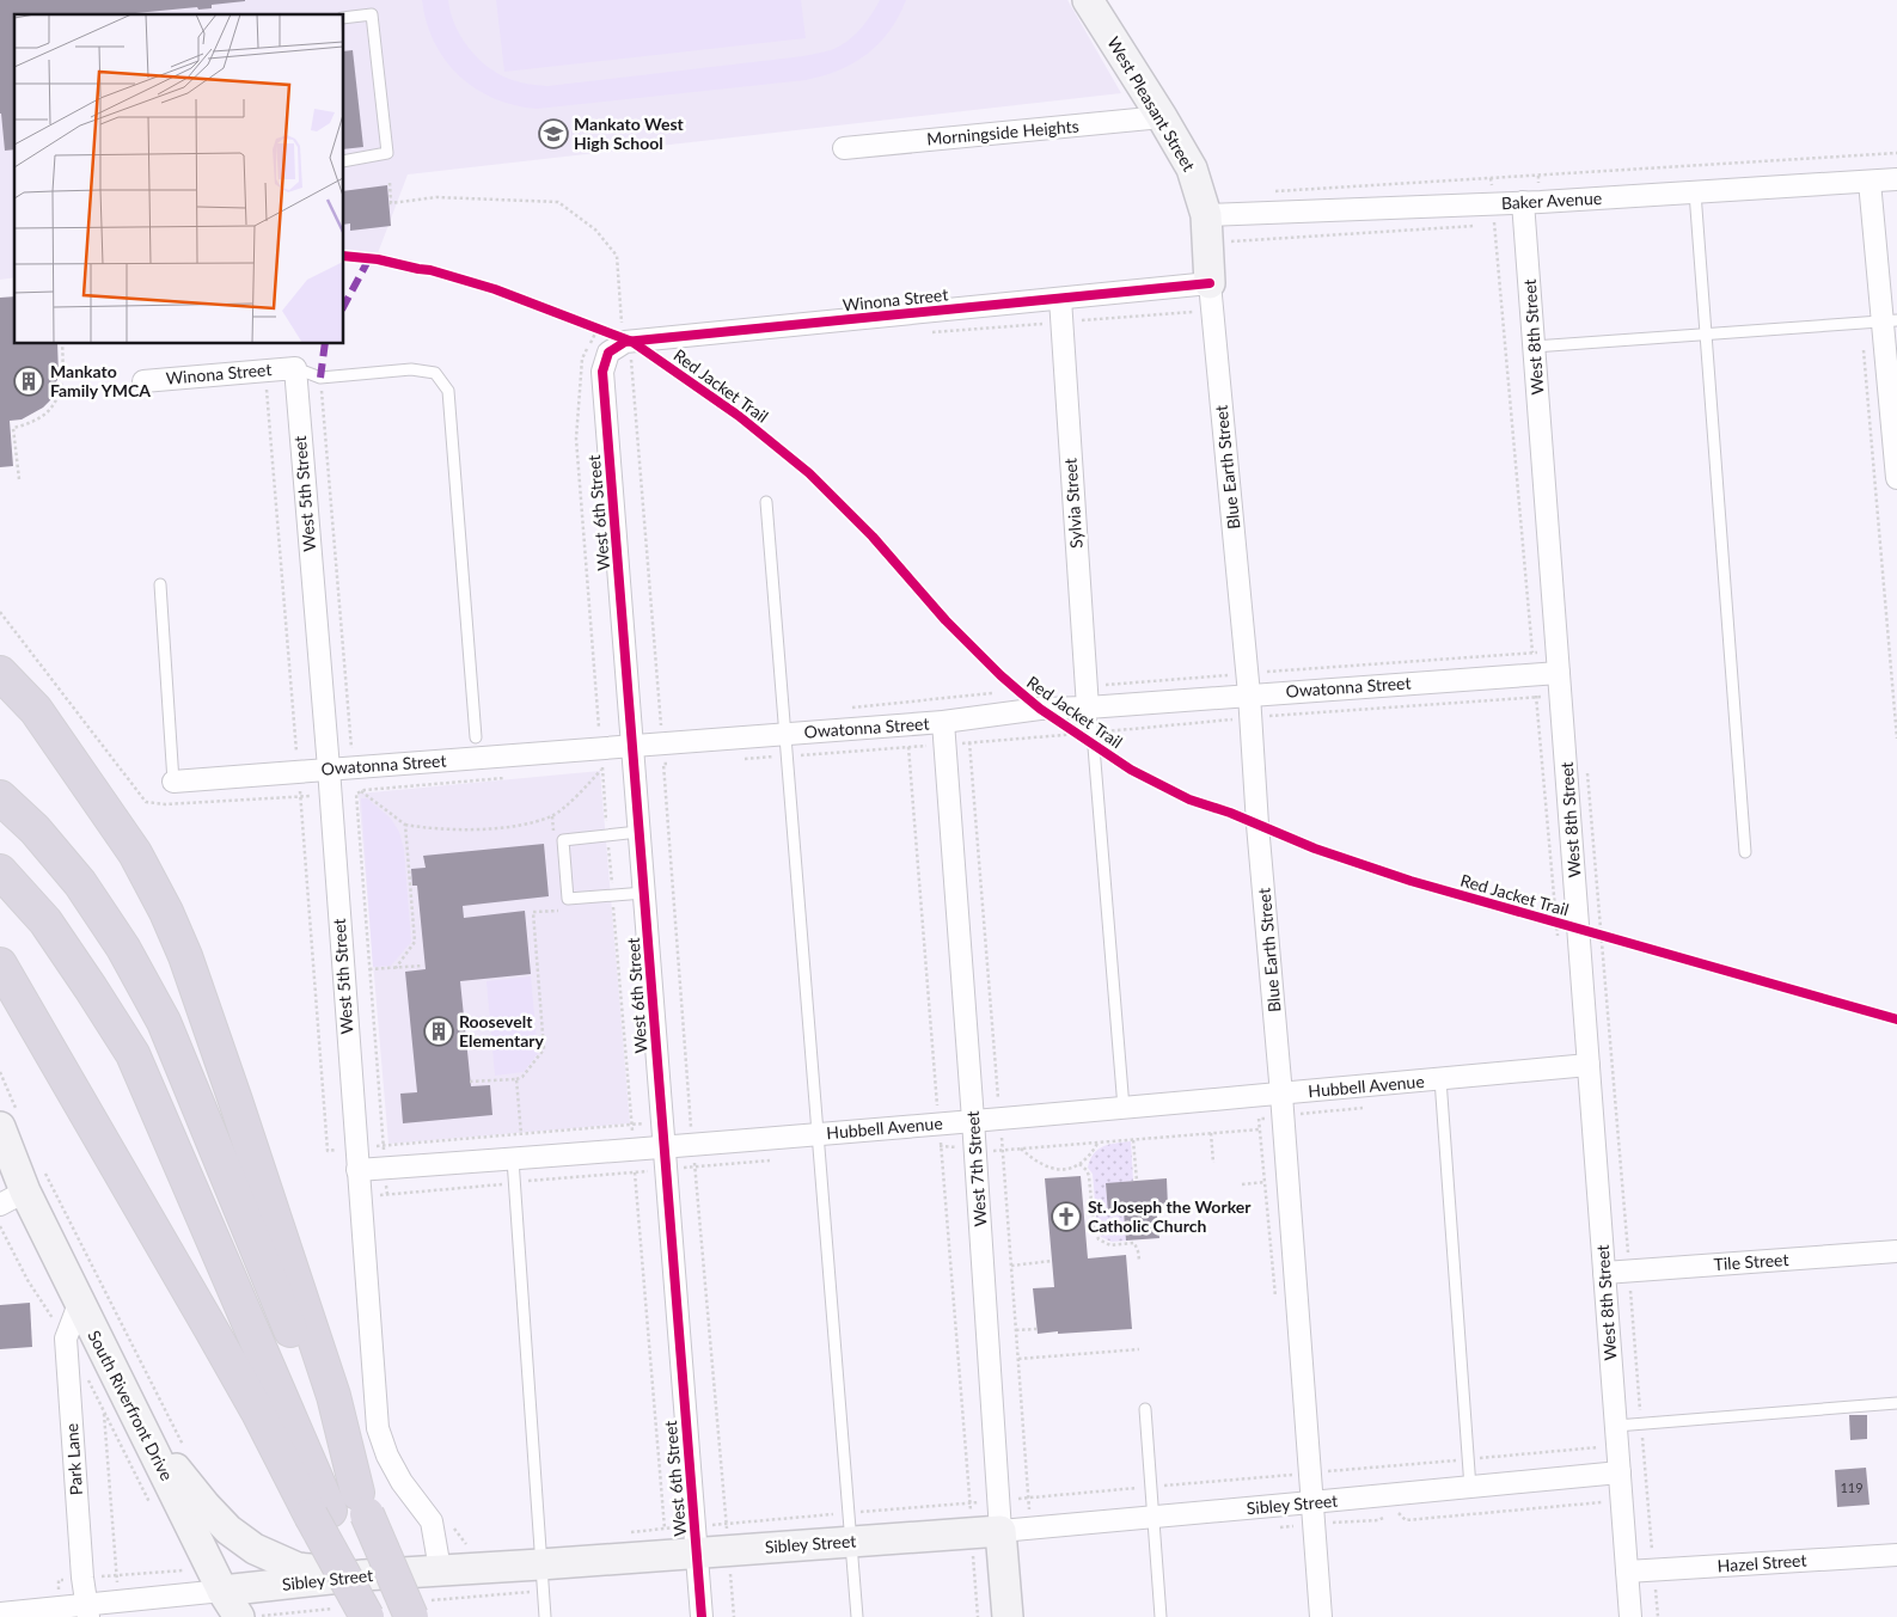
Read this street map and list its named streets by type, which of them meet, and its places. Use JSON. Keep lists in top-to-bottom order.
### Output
{
  "streets": {
    "main road": [
      "West Pleasant Street",
      "West 7th Street",
      "South Riverfront Drive",
      "Sibley Street"
    ],
    "street": [
      "Morningside Heights",
      "Baker Avenue",
      "Winona Street",
      "West 8th Street",
      "Blue Earth Street",
      "West 5th Street",
      "Sylvia Street",
      "West 6th Street",
      "Owatonna Street",
      "Hubbell Avenue",
      "Tile Street",
      "Park Lane",
      "Hazel Street"
    ],
    "cycle path": ["Red Jacket Trail"]
  },
  "crossings": [
    ["West Pleasant Street", "Morningside Heights"],
    ["West Pleasant Street", "Baker Avenue"],
    ["West Pleasant Street", "Winona Street"],
    ["West Pleasant Street", "Blue Earth Street"],
    ["Baker Avenue", "West 8th Street"],
    ["Winona Street", "Blue Earth Street"],
    ["Winona Street", "West 5th Street"],
    ["Winona Street", "Sylvia Street"],
    ["Winona Street", "West 6th Street"],
    ["West 8th Street", "Red Jacket Trail"],
    ["West 8th Street", "Owatonna Street"],
    ["West 8th Street", "Hubbell Avenue"],
    ["West 8th Street", "Tile Street"],
    ["West 8th Street", "Sibley Street"],
    ["West 8th Street", "Hazel Street"],
    ["Red Jacket Trail", "Owatonna Street"],
    ["Blue Earth Street", "Owatonna Street"],
    ["Blue Earth Street", "Hubbell Avenue"],
    ["Blue Earth Street", "Sibley Street"],
    ["West 5th Street", "Owatonna Street"],
    ["West 5th Street", "Hubbell Avenue"],
    ["West 5th Street", "Sibley Street"],
    ["Sylvia Street", "Owatonna Street"],
    ["West 6th Street", "Owatonna Street"],
    ["West 6th Street", "Hubbell Avenue"],
    ["West 6th Street", "Sibley Street"],
    ["Owatonna Street", "West 7th Street"],
    ["Hubbell Avenue", "West 7th Street"],
    ["West 7th Street", "Sibley Street"],
    ["South Riverfront Drive", "Park Lane"],
    ["South Riverfront Drive", "Sibley Street"],
    ["Park Lane", "Sibley Street"]
  ],
  "places": {
    "school or university": ["Mankato West High School"],
    "building": ["Mankato Family YMCA", "Roosevelt Elementary"],
    "church": ["St. Joseph the Worker Catholic Church"]
  },
  "house_numbers": ["119"]
}
